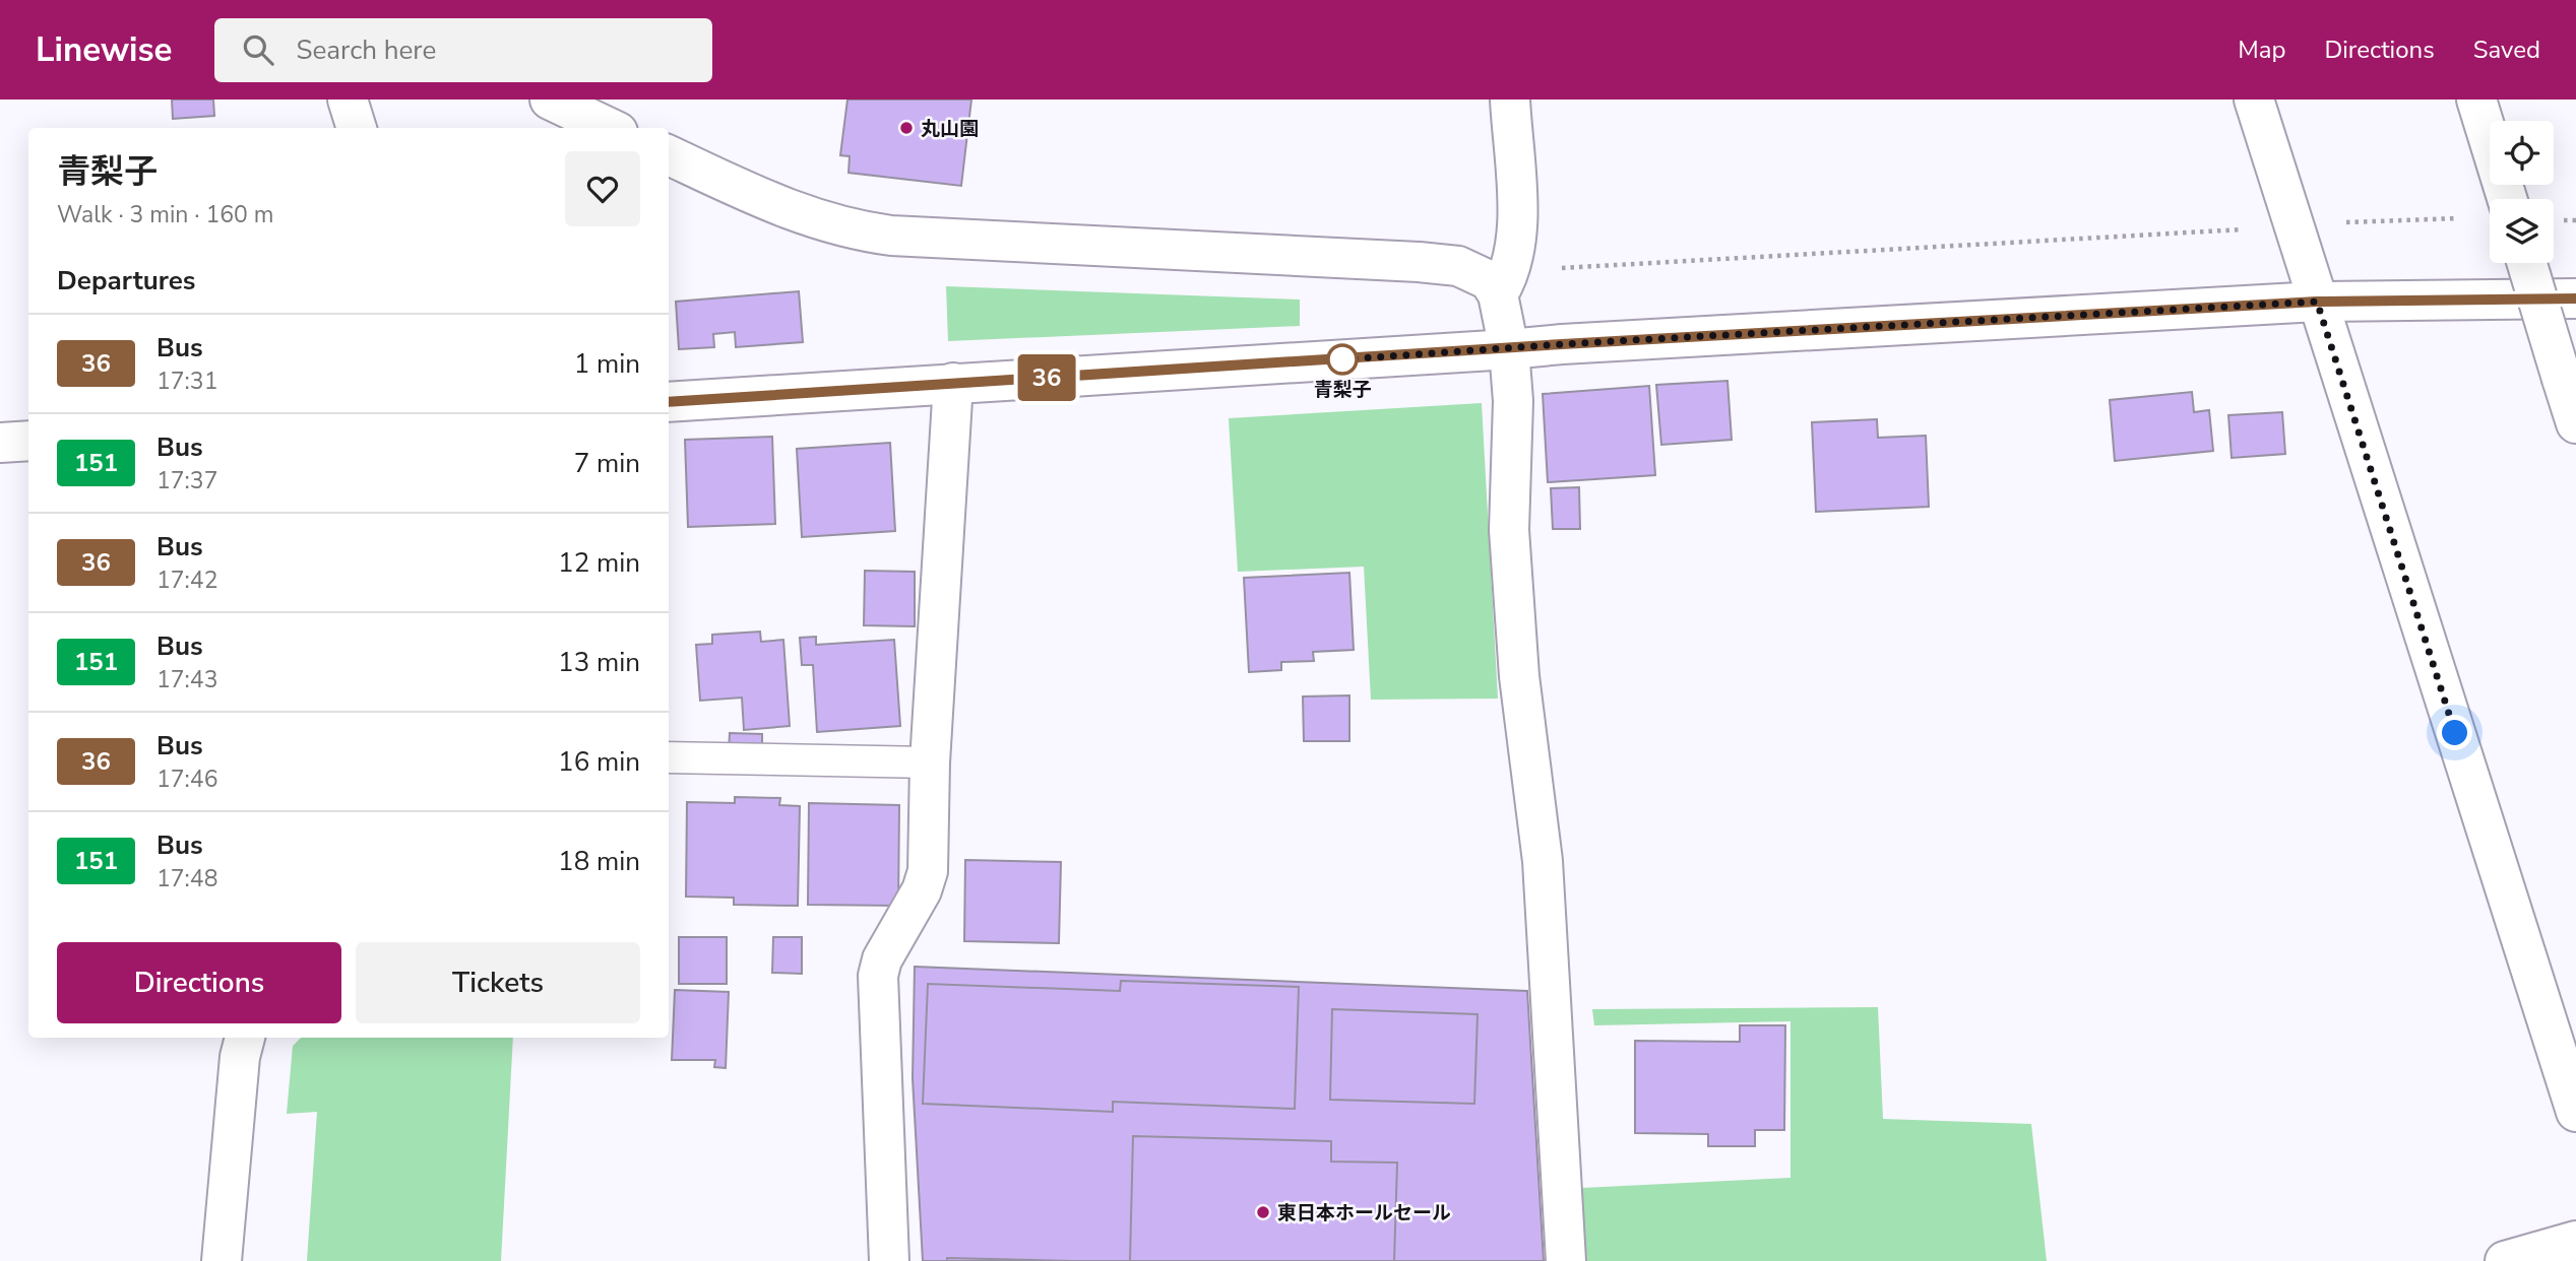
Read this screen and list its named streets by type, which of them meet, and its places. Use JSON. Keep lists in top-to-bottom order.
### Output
{
  "places": ["丸山園", "青梨子", "東日本ホールセール"],
  "lines": ["bus line 36"],
  "page": {
    "header": "Linewise",
    "search": "Search here",
    "nav": ["Map", "Directions", "Saved"],
    "on_map": "36",
    "heading": [
      ["青梨子", "Walk · 3 min · 160 m"],
      "Departures"
    ],
    "list": [
      {
        "mark": "36",
        "name": "Bus",
        "note": "17:31",
        "value": "1 min"
      },
      {
        "mark": "151",
        "name": "Bus",
        "note": "17:37",
        "value": "7 min"
      },
      {
        "mark": "36",
        "name": "Bus",
        "note": "17:42",
        "value": "12 min"
      },
      {
        "mark": "151",
        "name": "Bus",
        "note": "17:43",
        "value": "13 min"
      },
      {
        "mark": "36",
        "name": "Bus",
        "note": "17:46",
        "value": "16 min"
      },
      {
        "mark": "151",
        "name": "Bus",
        "note": "17:48",
        "value": "18 min"
      }
    ],
    "buttons": ["Directions", "Tickets"]
  }
}
